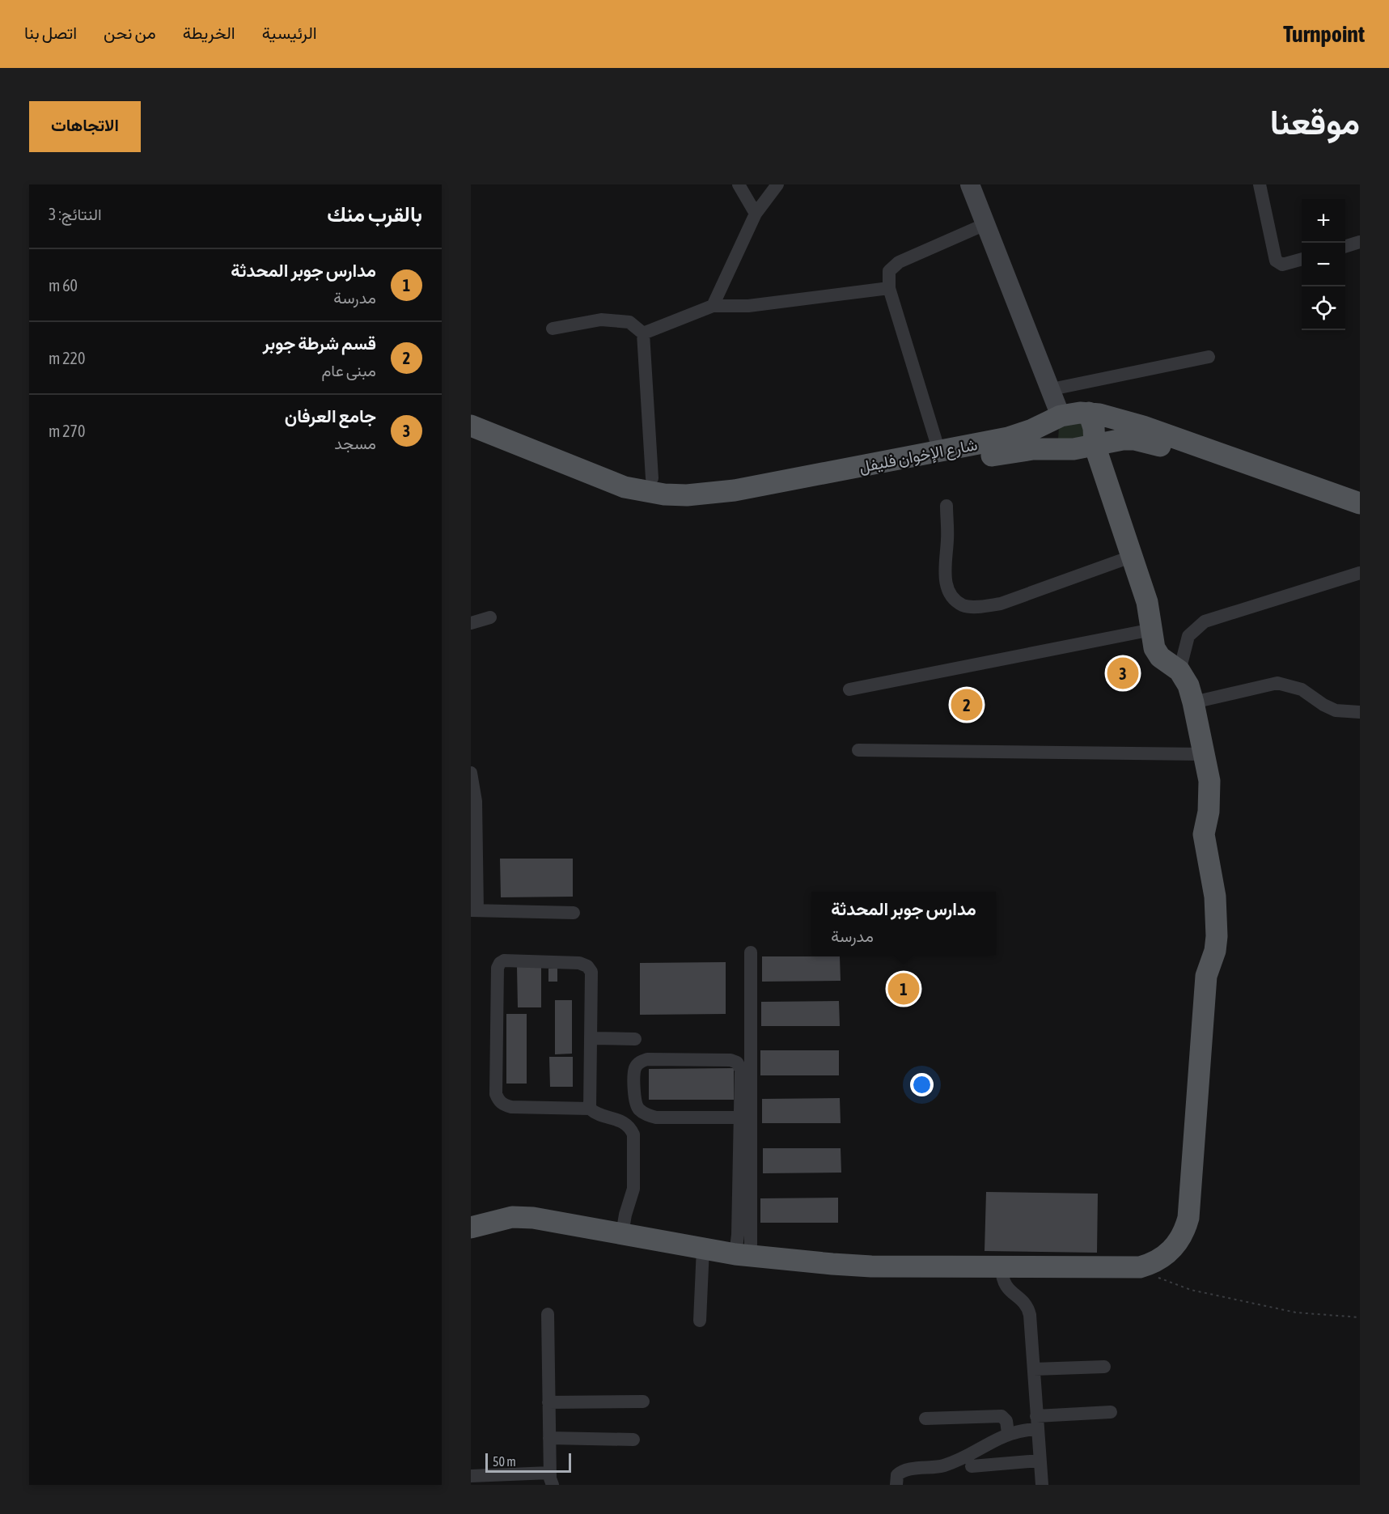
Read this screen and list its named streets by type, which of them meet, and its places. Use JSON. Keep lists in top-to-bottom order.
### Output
{
  "streets": {
    "main road": ["شارع الإخوان فليفل"]
  },
  "scale_bar": "50 m",
  "page": {
    "header": "Turnpoint",
    "nav": [
      "الرئيسية",
      "الخريطة",
      "من نحن",
      "اتصل بنا"
    ],
    "title": "موقعنا",
    "buttons": "الاتجاهات",
    "heading": ["بالقرب منك", "النتائج: 3"],
    "map_buttons": ["+", "−"],
    "list": [
      {
        "mark": "1",
        "name": "مدارس جوبر المحدثة",
        "note": "مدرسة",
        "value": "60 m"
      },
      {
        "mark": "2",
        "name": "قسم شرطة جوبر",
        "note": "مبنى عام",
        "value": "220 m"
      },
      {
        "mark": "3",
        "name": "جامع العرفان",
        "note": "مسجد",
        "value": "270 m"
      }
    ],
    "pins": ["3", "2", "1"],
    "popup": ["مدارس جوبر المحدثة", "مدرسة"],
    "scale": "50 m"
  }
}
